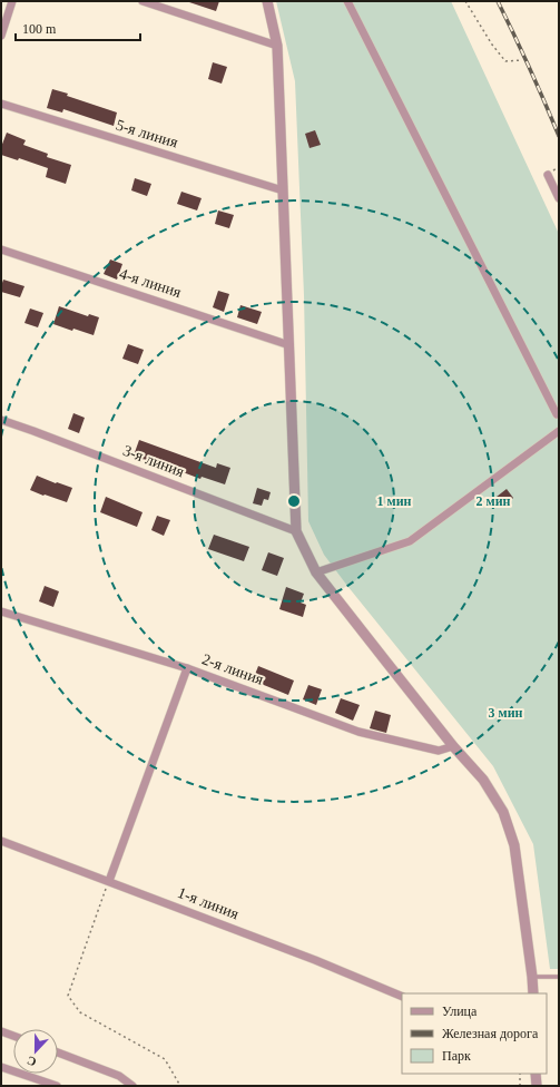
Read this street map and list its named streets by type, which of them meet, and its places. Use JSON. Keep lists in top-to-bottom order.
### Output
{
  "streets": {
    "street": [
      "5-я линия",
      "4-я линия",
      "3-я линия",
      "2-я линия",
      "1-я линия"
    ]
  },
  "legend": ["Улица", "Железная дорога", "Парк"],
  "scale_bar": "100 m",
  "north": "bottom",
  "rings": ["1 мин", "2 мин", "3 мин"]
}
